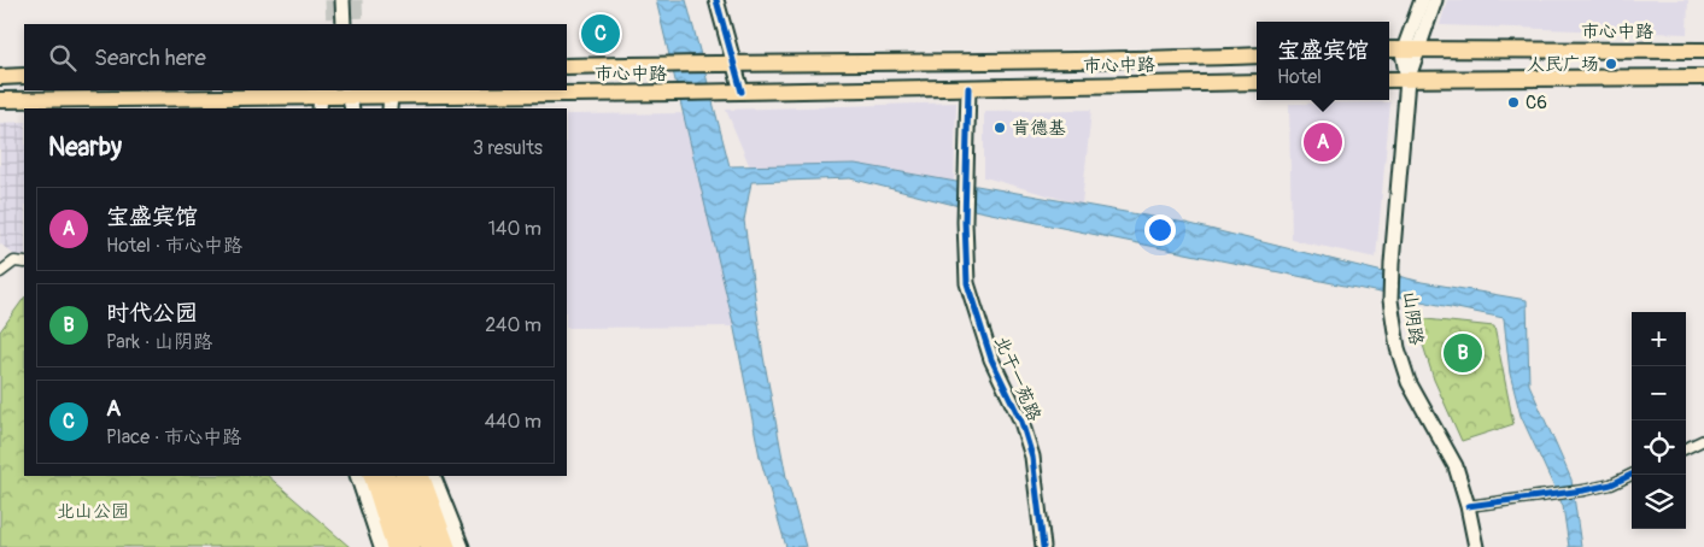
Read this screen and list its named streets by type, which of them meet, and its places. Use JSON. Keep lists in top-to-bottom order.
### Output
{
  "streets": {
    "main road": ["市心中路", "山阴路", "北干一苑路"]
  },
  "crossings": [
    ["市心中路", "山阴路"],
    ["市心中路", "北干一苑路"]
  ],
  "parks": ["北山公园"],
  "places": ["人民广场", "C6", "肯德基"],
  "page": {
    "pins": ["C", "A", "B"],
    "popup": ["宝盛宾馆", "Hotel"],
    "search": "Search here",
    "heading": ["Nearby", "3 results"],
    "list": [
      {
        "mark": "A",
        "name": "宝盛宾馆",
        "note": "Hotel · 市心中路",
        "value": "140 m"
      },
      {
        "mark": "B",
        "name": "时代公园",
        "note": "Park · 山阴路",
        "value": "240 m"
      },
      {
        "mark": "C",
        "name": "A",
        "note": "Place · 市心中路",
        "value": "440 m"
      }
    ],
    "map_buttons": ["+", "−"]
  }
}
